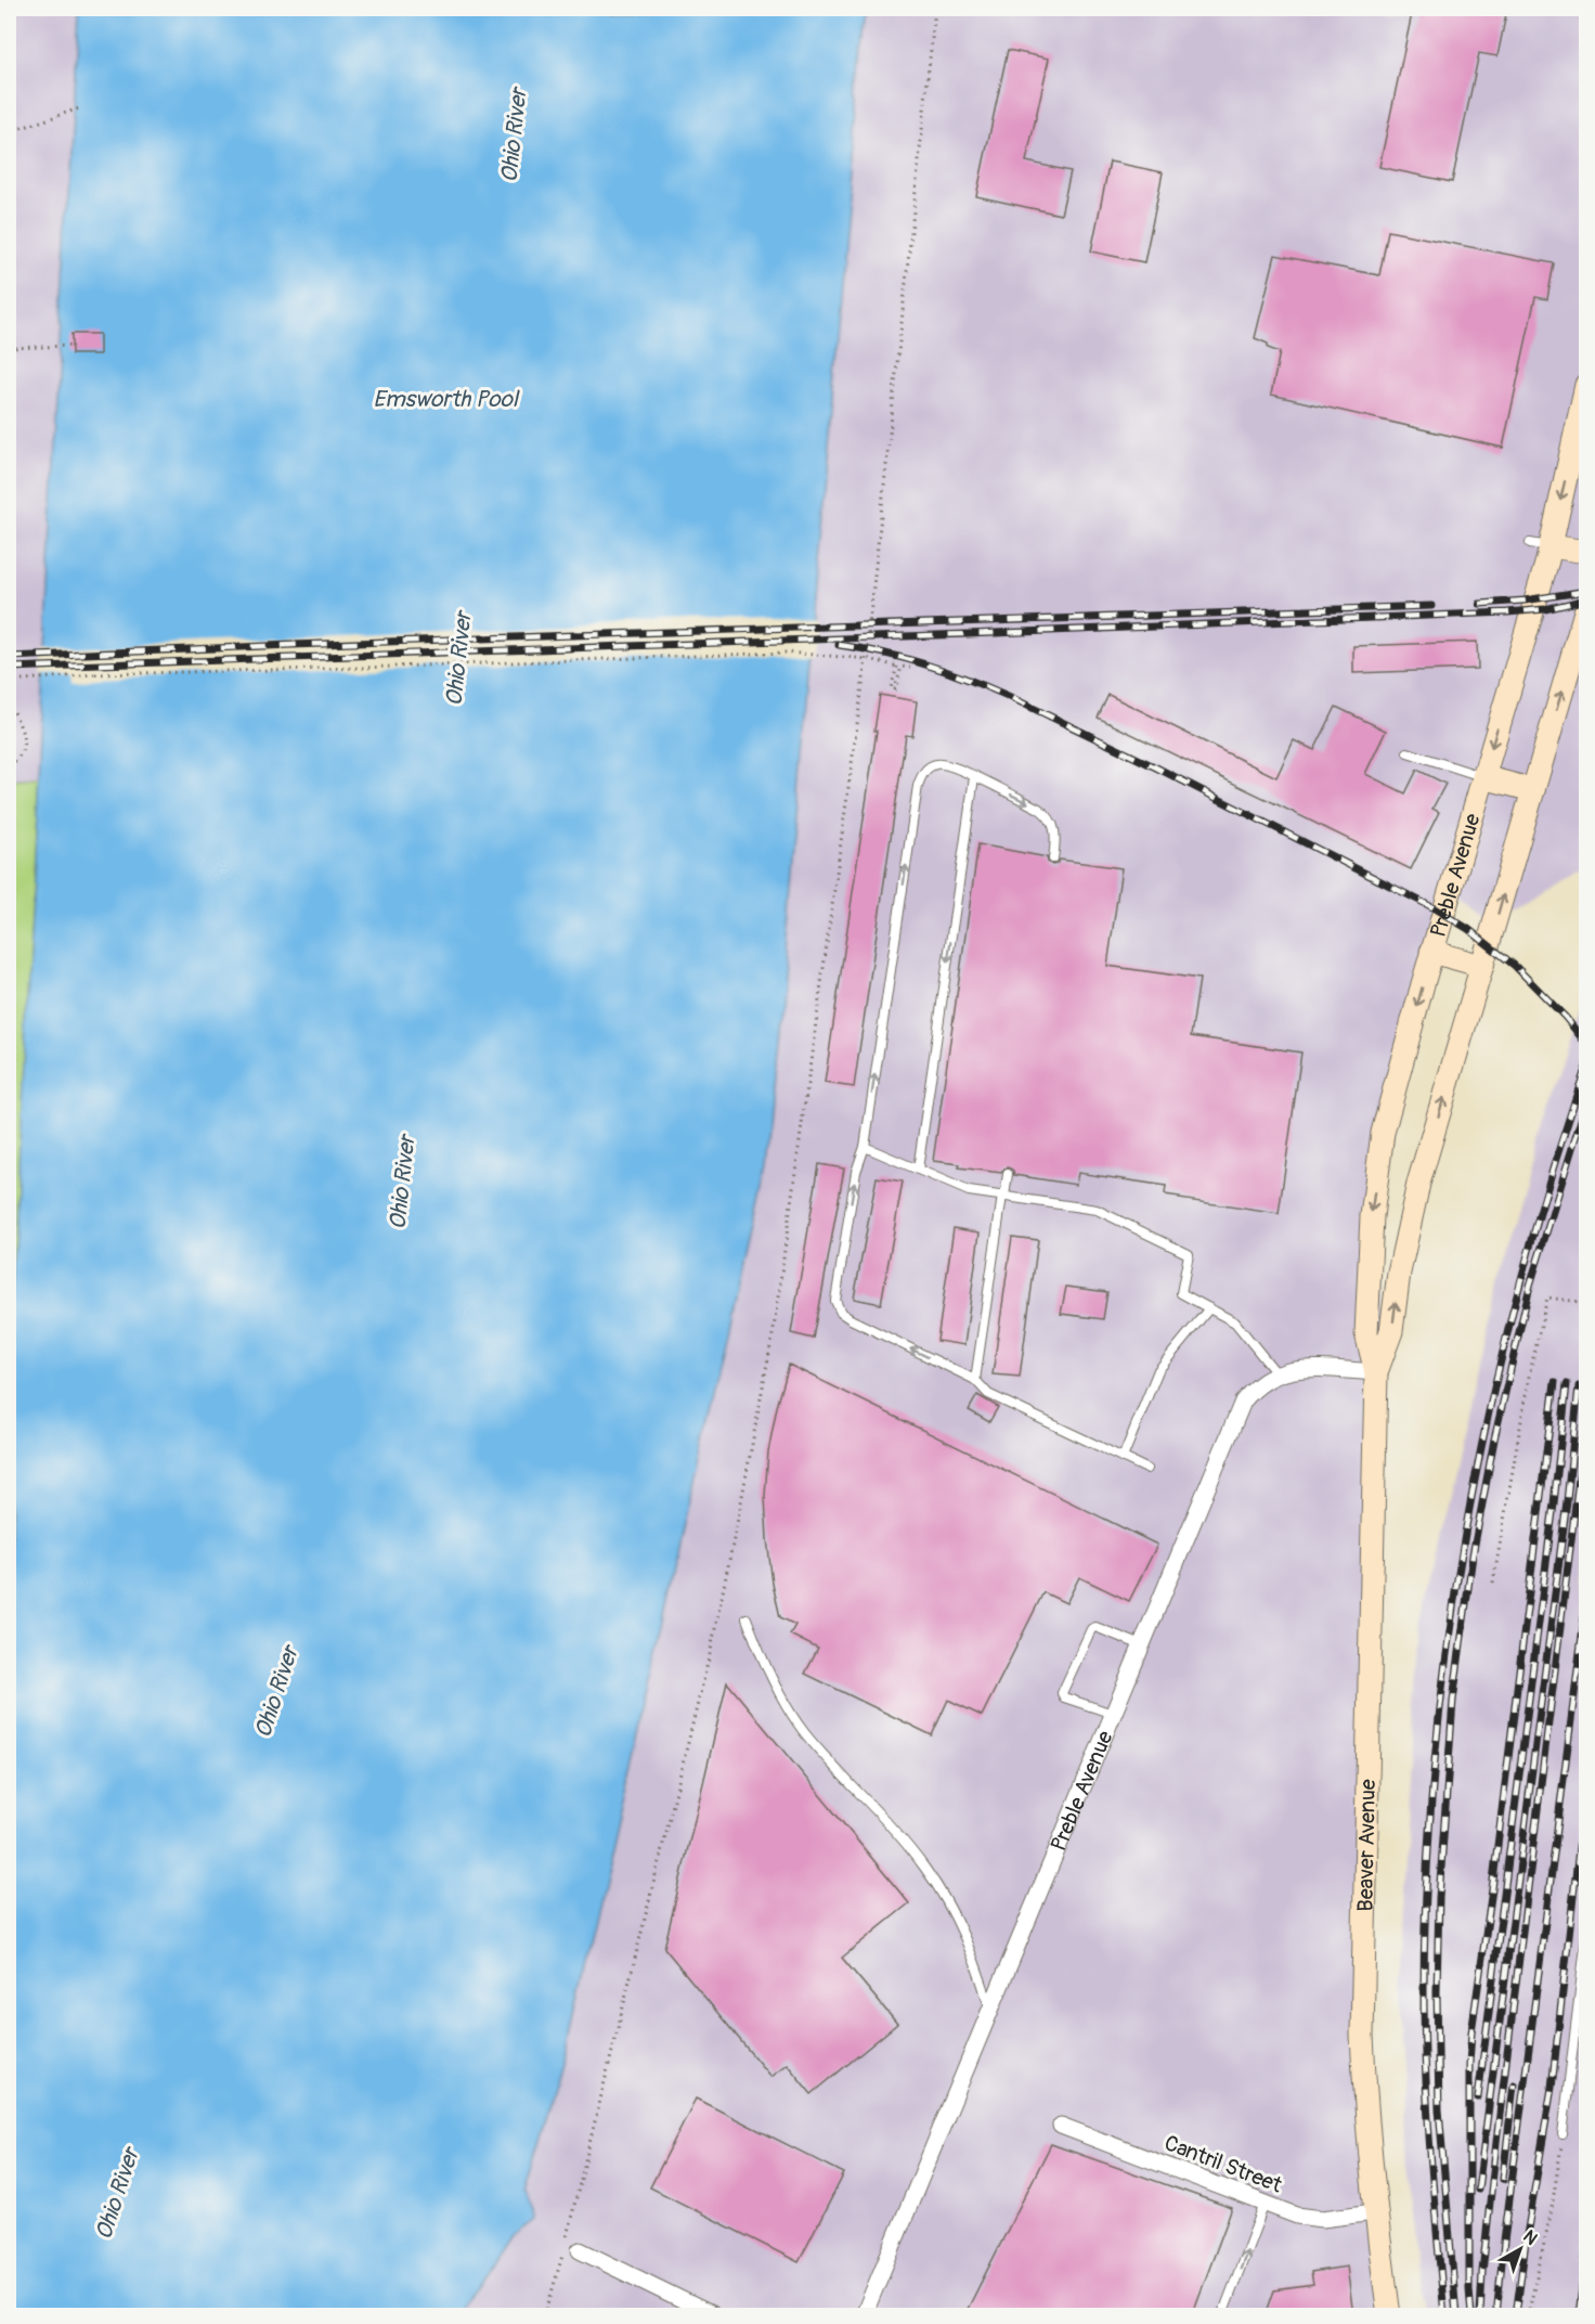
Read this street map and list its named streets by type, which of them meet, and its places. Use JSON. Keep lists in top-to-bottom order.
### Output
{
  "streets": {
    "street": ["Preble Avenue", "Beaver Avenue", "Cantril Street"]
  },
  "crossings": [
    ["Preble Avenue", "Beaver Avenue"],
    ["Beaver Avenue", "Cantril Street"]
  ],
  "water": ["Ohio River", "Emsworth Pool"],
  "north": "top right"
}
